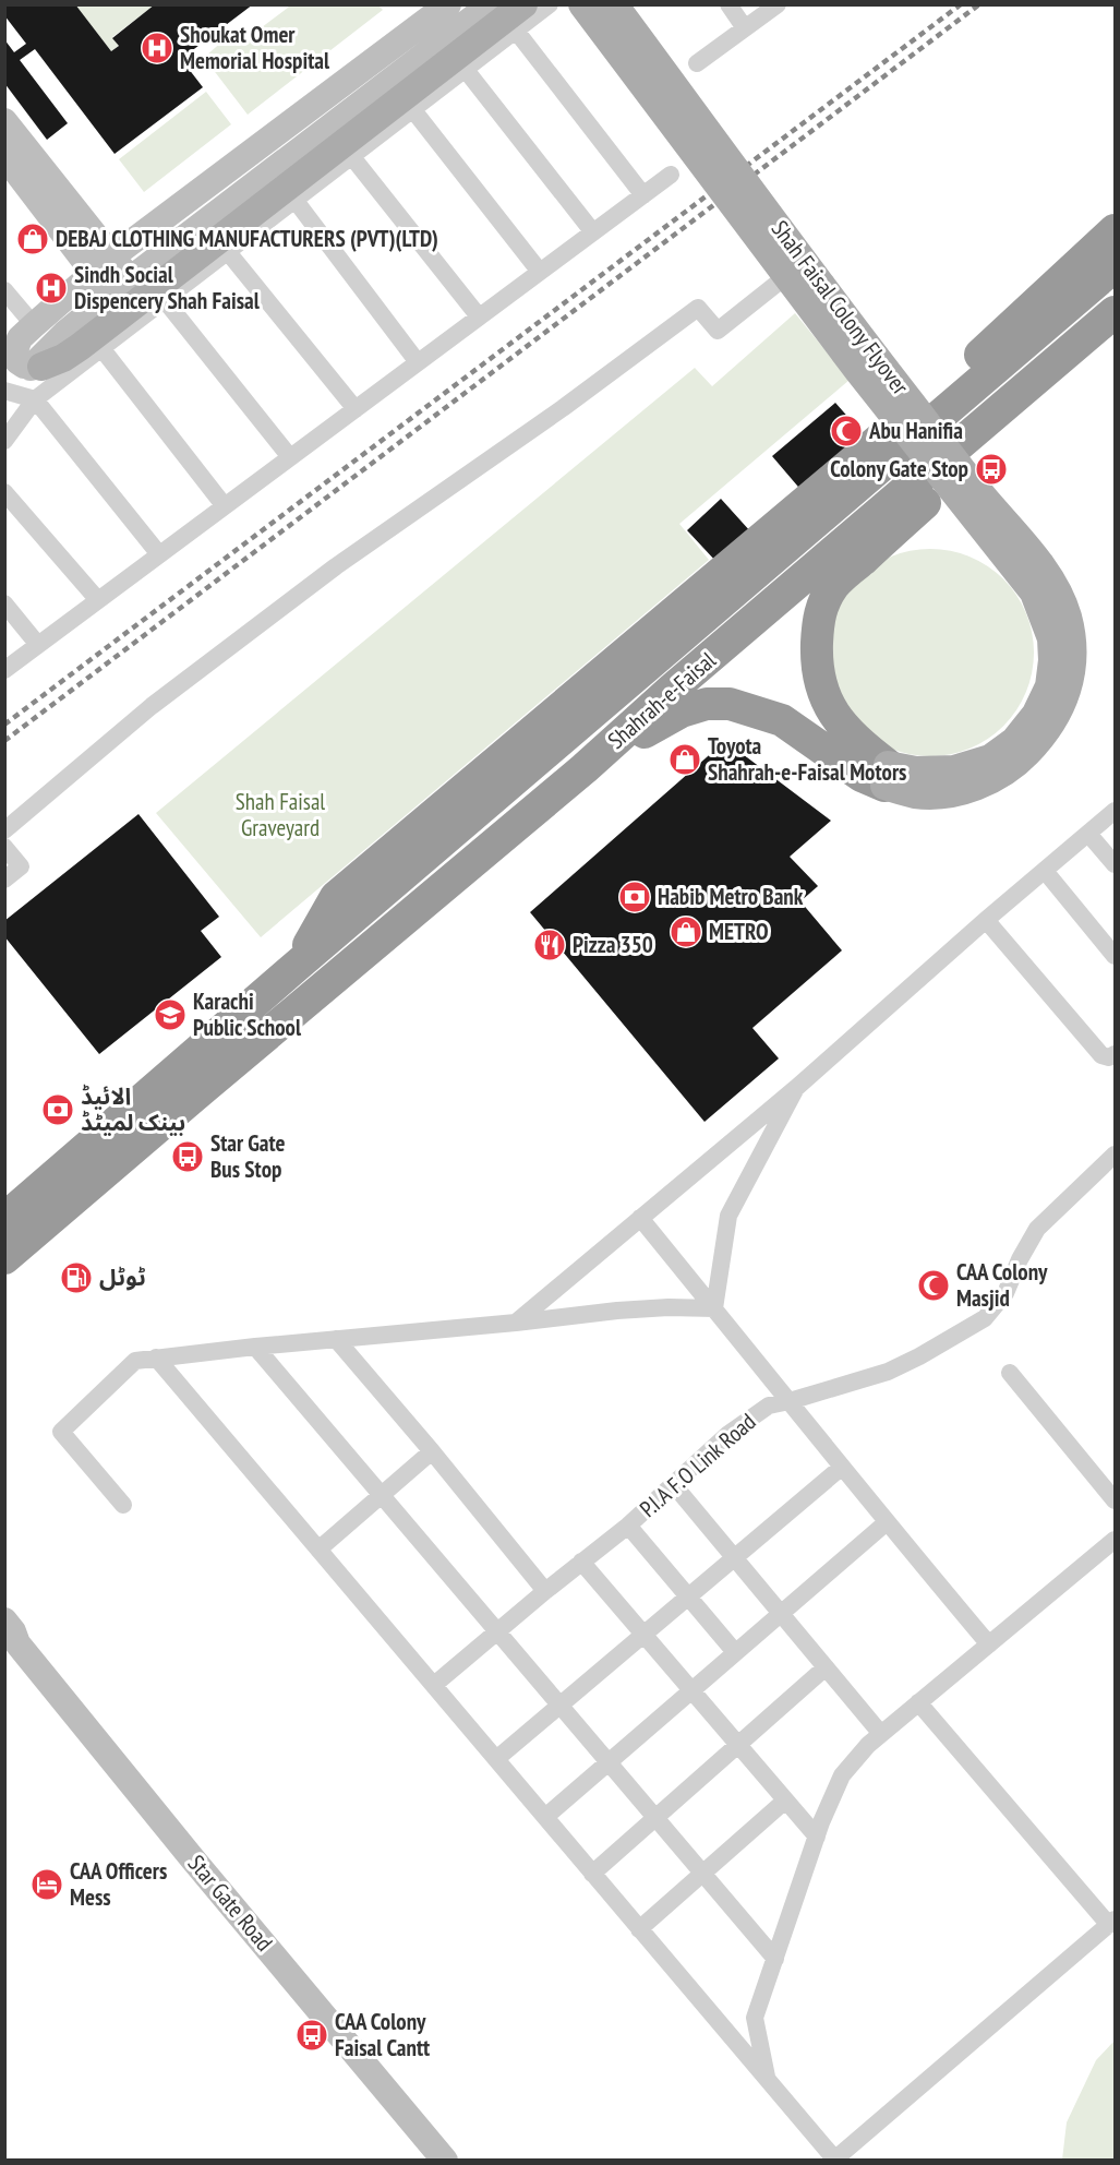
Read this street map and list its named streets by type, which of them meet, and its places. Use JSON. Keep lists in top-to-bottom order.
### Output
{
  "streets": {
    "highway": ["Shahrah-e-Faisal"],
    "main road": ["Shah Faisal Colony Flyover"],
    "street": ["P.I.A F.O Link Road", "Star Gate Road"]
  },
  "parks": ["Shah Faisal Graveyard"],
  "places": {
    "hospital": ["Shoukat Omer Memorial Hospital", "Sindh Social Dispencery Shah Faisal"],
    "shop": ["DEBAJ CLOTHING MANUFACTURERS (PVT)(LTD)", "Toyota Shahrah-e-Faisal Motors", "METRO"],
    "mosque": ["Abu Hanifia", "CAA Colony Masjid"],
    "bus stop": ["Colony Gate Stop", "Star Gate Bus Stop", "CAA Colony Faisal Cantt"],
    "bank": ["Habib Metro Bank", "الائیڈ بینک لمیٹڈ"],
    "restaurant": ["Pizza 350"],
    "school or university": ["Karachi Public School"],
    "fuel station": ["ٹوٹل"],
    "hotel": ["CAA Officers Mess"]
  }
}
